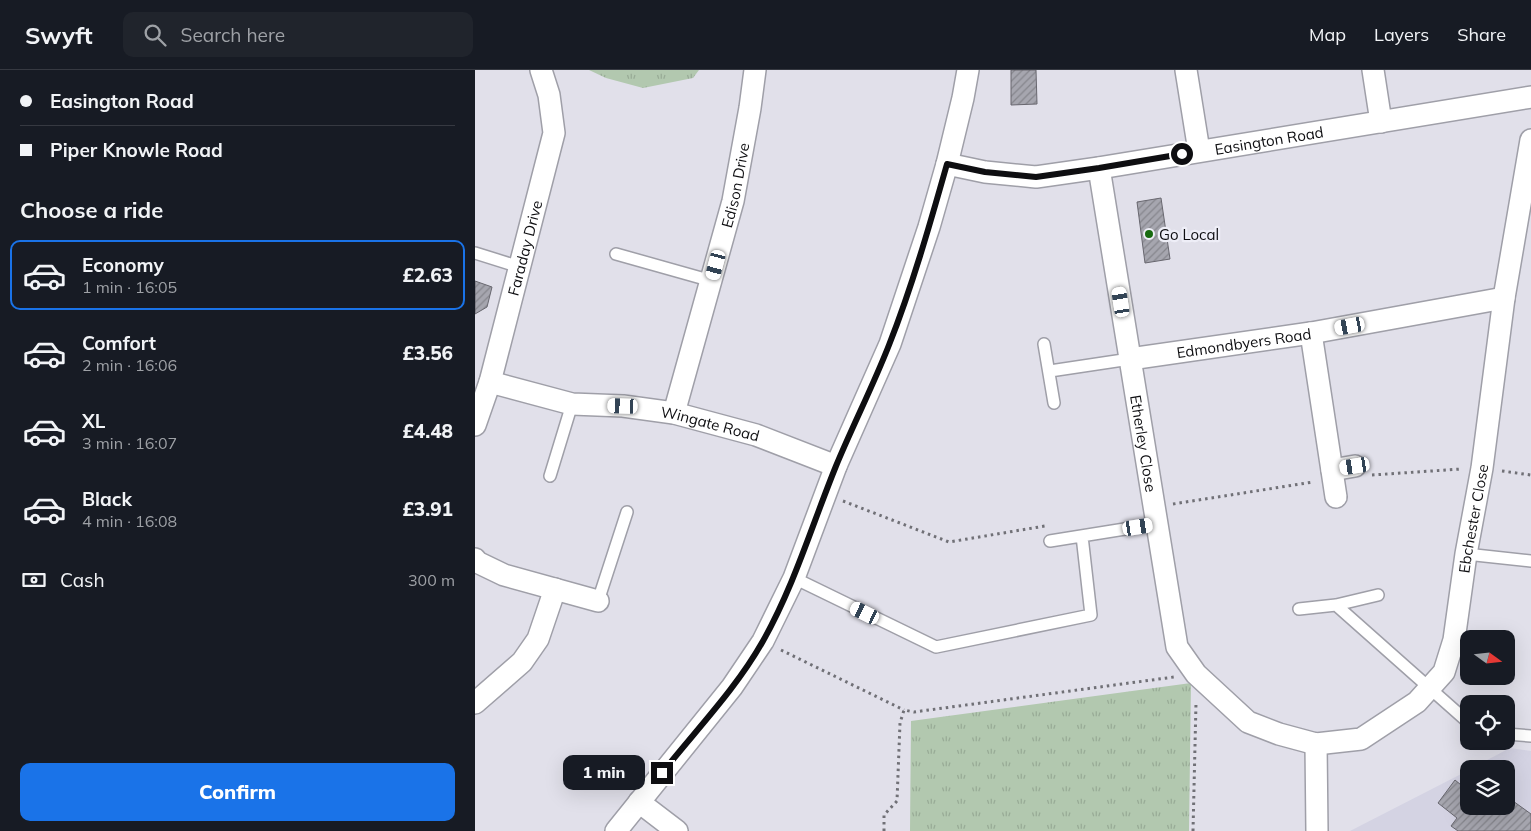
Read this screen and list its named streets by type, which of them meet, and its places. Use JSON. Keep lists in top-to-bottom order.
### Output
{
  "streets": {
    "street": [
      "Easington Road",
      "Edison Drive",
      "Faraday Drive",
      "Edmondbyers Road",
      "Wingate Road",
      "Etherley Close",
      "Ebchester Close"
    ]
  },
  "crossings": [
    ["Easington Road", "Etherley Close"],
    ["Edison Drive", "Wingate Road"],
    ["Faraday Drive", "Wingate Road"],
    ["Edmondbyers Road", "Etherley Close"],
    ["Edmondbyers Road", "Ebchester Close"],
    ["Etherley Close", "Ebchester Close"]
  ],
  "places": ["Go Local"],
  "north": "right",
  "page": {
    "header": "Swyft",
    "search": "Search here",
    "nav": ["Map", "Layers", "Share"],
    "banner": ["Easington Road", "Piper Knowle Road"],
    "heading": "Choose a ride",
    "list": [
      {
        "name": "Economy",
        "note": "1 min · 16:05",
        "value": "£2.63"
      },
      {
        "name": "Comfort",
        "note": "2 min · 16:06",
        "value": "£3.56"
      },
      {
        "name": "XL",
        "note": "3 min · 16:07",
        "value": "£4.48"
      },
      {
        "name": "Black",
        "note": "4 min · 16:08",
        "value": "£3.91"
      }
    ],
    "pay": ["Cash", "300 m"],
    "buttons": "Confirm",
    "bubble": "1 min"
  }
}
